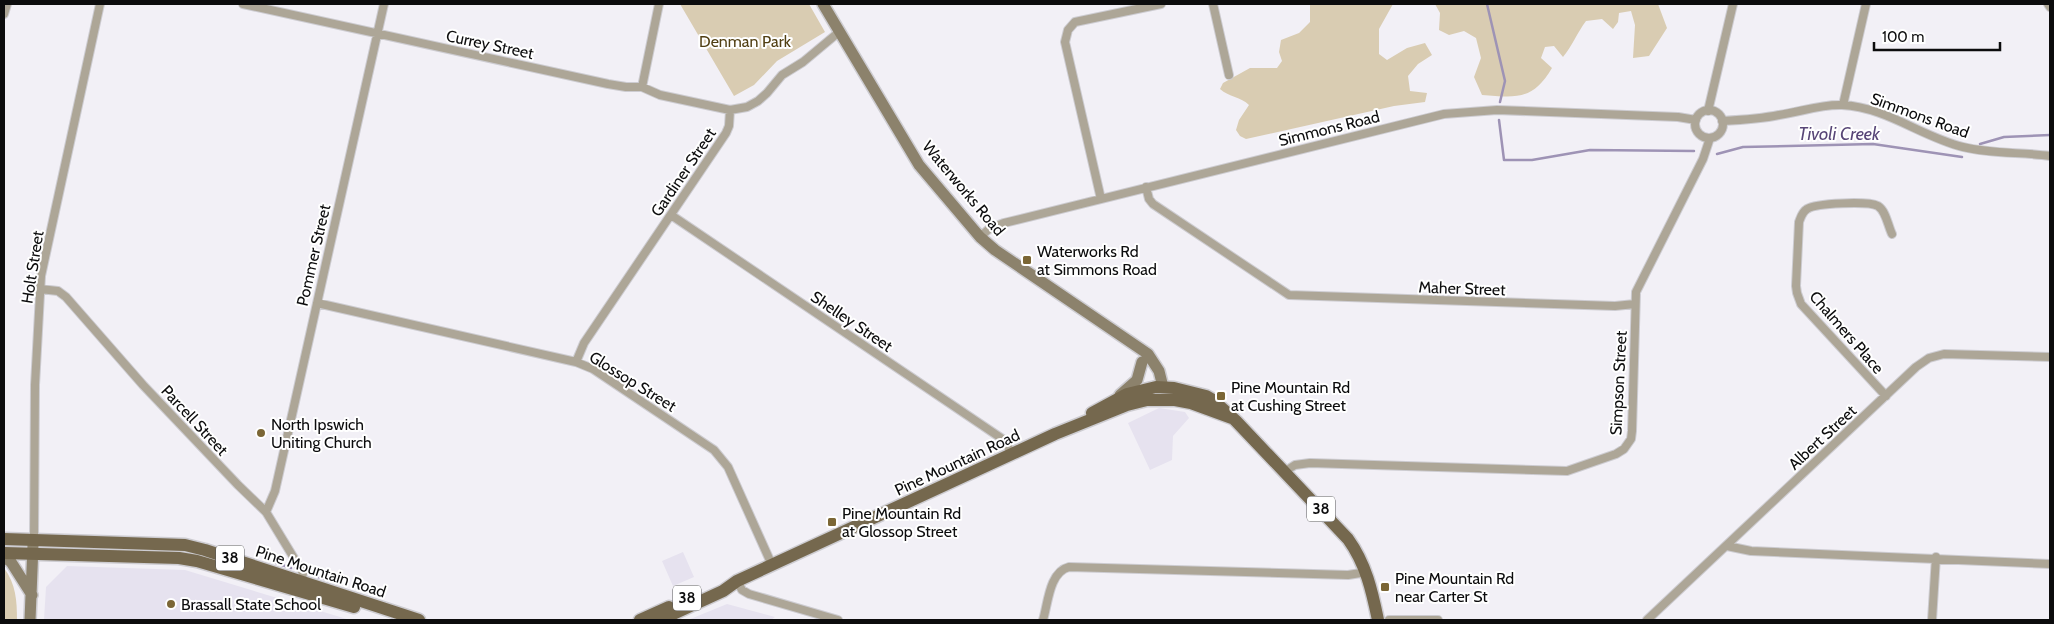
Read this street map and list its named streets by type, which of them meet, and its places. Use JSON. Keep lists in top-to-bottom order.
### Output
{
  "streets": {
    "main road": ["Waterworks Road", "Pine Mountain Road", "38"],
    "street": [
      "Currey Street",
      "Simmons Road",
      "Gardiner Street",
      "Pommer Street",
      "Holt Street",
      "Maher Street",
      "Shelley Street",
      "Chalmers Place",
      "Glossop Street",
      "Simpson Street",
      "Parcell Street",
      "Albert Street"
    ]
  },
  "crossings": [
    ["Currey Street", "Gardiner Street"],
    ["Currey Street", "Pommer Street"],
    ["Simmons Road", "Waterworks Road"],
    ["Simmons Road", "Maher Street"],
    ["Simmons Road", "Simpson Street"],
    ["Gardiner Street", "Shelley Street"],
    ["Gardiner Street", "Glossop Street"],
    ["Waterworks Road", "Pine Mountain Road"],
    ["Pommer Street", "Glossop Street"],
    ["Pommer Street", "Parcell Street"],
    ["Holt Street", "Parcell Street"],
    ["Holt Street", "Pine Mountain Road"],
    ["Maher Street", "Simpson Street"],
    ["Shelley Street", "Pine Mountain Road"],
    ["Chalmers Place", "Albert Street"],
    ["Glossop Street", "Pine Mountain Road"],
    ["Simpson Street", "Pine Mountain Road"],
    ["Parcell Street", "Pine Mountain Road"]
  ],
  "water": ["Tivoli Creek"],
  "parks": ["Denman Park"],
  "places": {
    "transit": [
      "Waterworks Rd at Simmons Road",
      "Pine Mountain Rd at Cushing Street",
      "Pine Mountain Rd at Glossop Street",
      "Pine Mountain Rd near Carter St"
    ],
    "other": ["North Ipswich Uniting Church", "Brassall State School"]
  },
  "scale_bar": "100 m"
}
